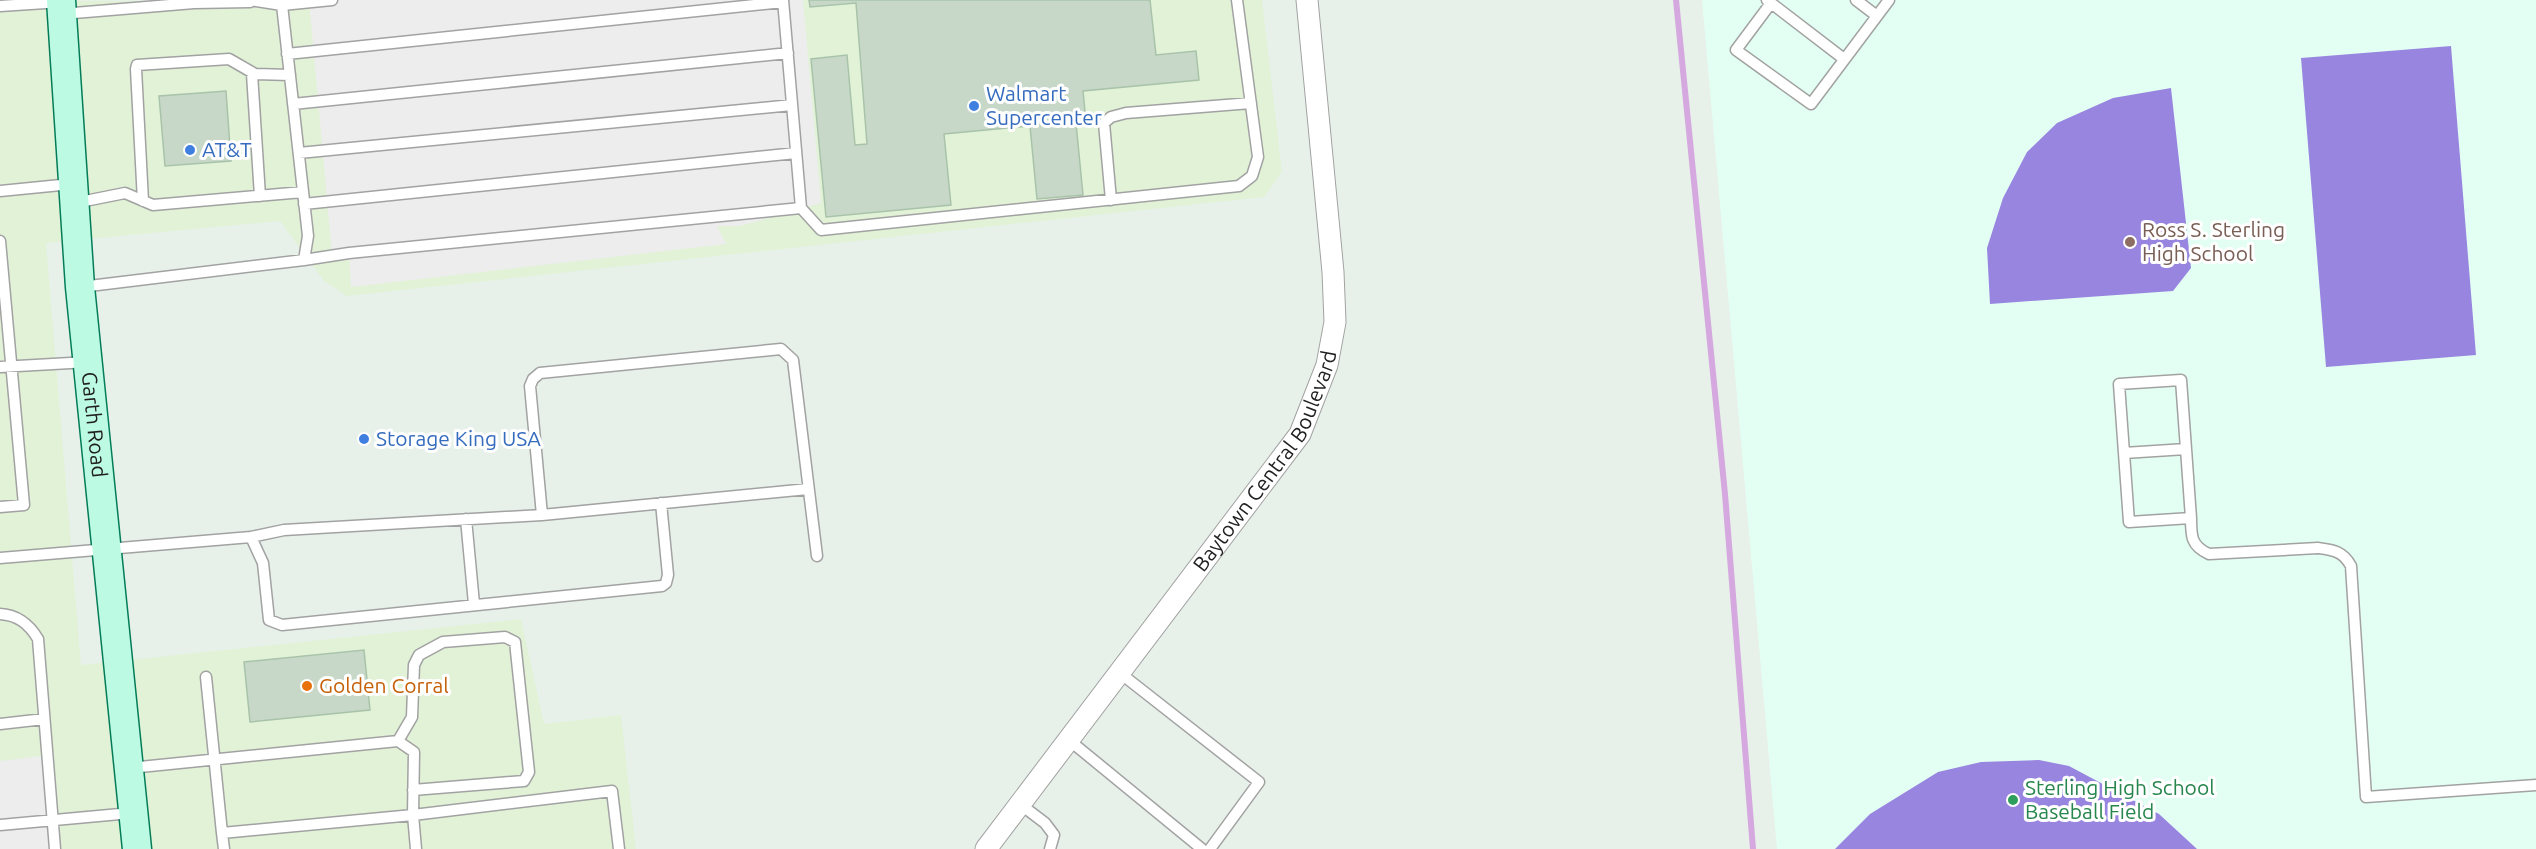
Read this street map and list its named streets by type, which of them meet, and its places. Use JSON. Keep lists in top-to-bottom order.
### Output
{
  "streets": {
    "main road": ["Garth Road"],
    "street": ["Baytown Central Boulevard"]
  },
  "places": [
    "Walmart Supercenter",
    "AT&T",
    "Ross S. Sterling High School",
    "Storage King USA",
    "Golden Corral",
    "Sterling High School Baseball Field"
  ]
}
